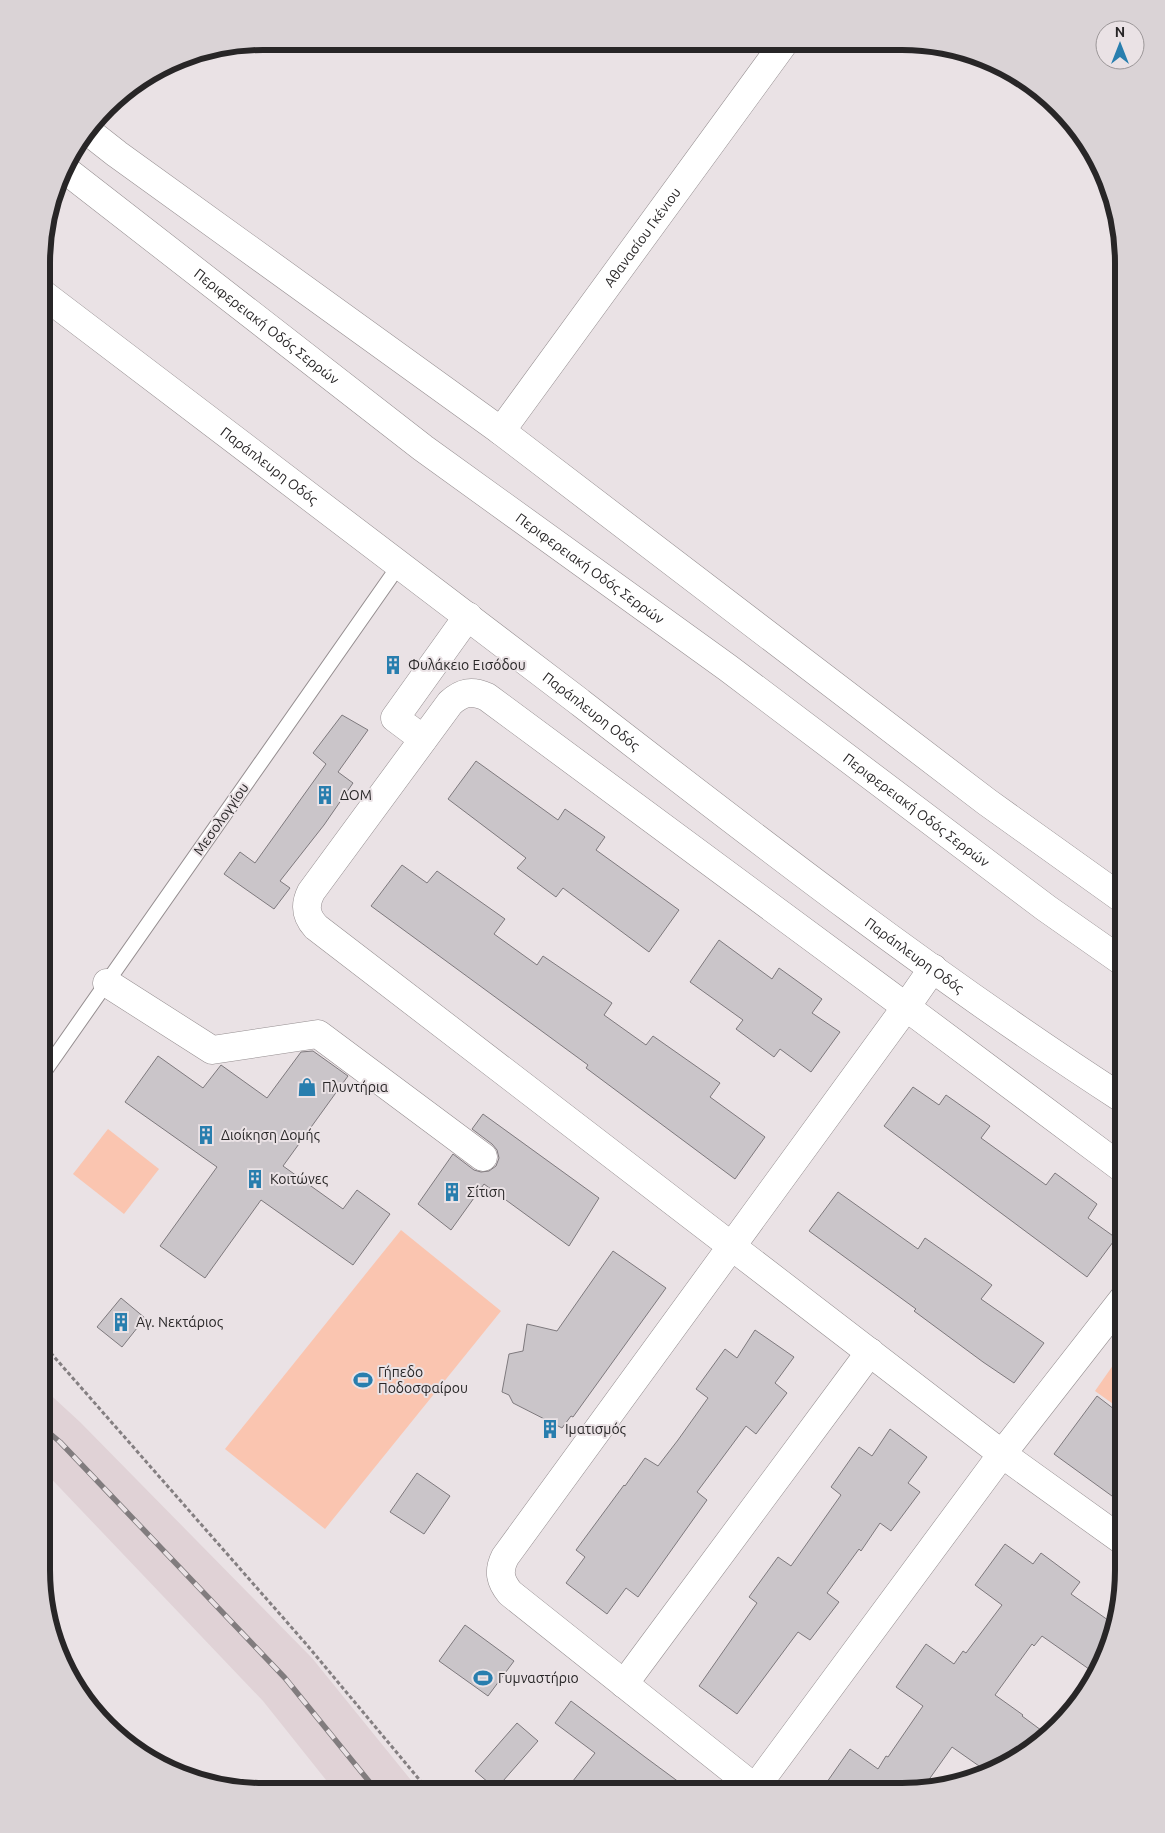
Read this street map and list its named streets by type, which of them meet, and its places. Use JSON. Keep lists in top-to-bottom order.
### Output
{
  "streets": {
    "street": ["Αθανασίου Γκένιου", "Περιφερειακή Οδός Σερρών", "Παράπλευρη Οδός"],
    "lane": ["Μεσολογγίου"]
  },
  "crossings": [
    ["Παράπλευρη Οδός", "Μεσολογγίου"]
  ],
  "places": {
    "building": [
      "Φυλάκειο Εισόδου",
      "ΔΟΜ",
      "Διοίκηση Δομής",
      "Κοιτώνες",
      "Σίτιση",
      "Αγ. Νεκτάριος",
      "Ιματισμός"
    ],
    "shop": ["Πλυντήρια"],
    "sports": ["Γήπεδο Ποδοσφαίρου", "Γυμναστήριο"]
  },
  "north": "top"
}
